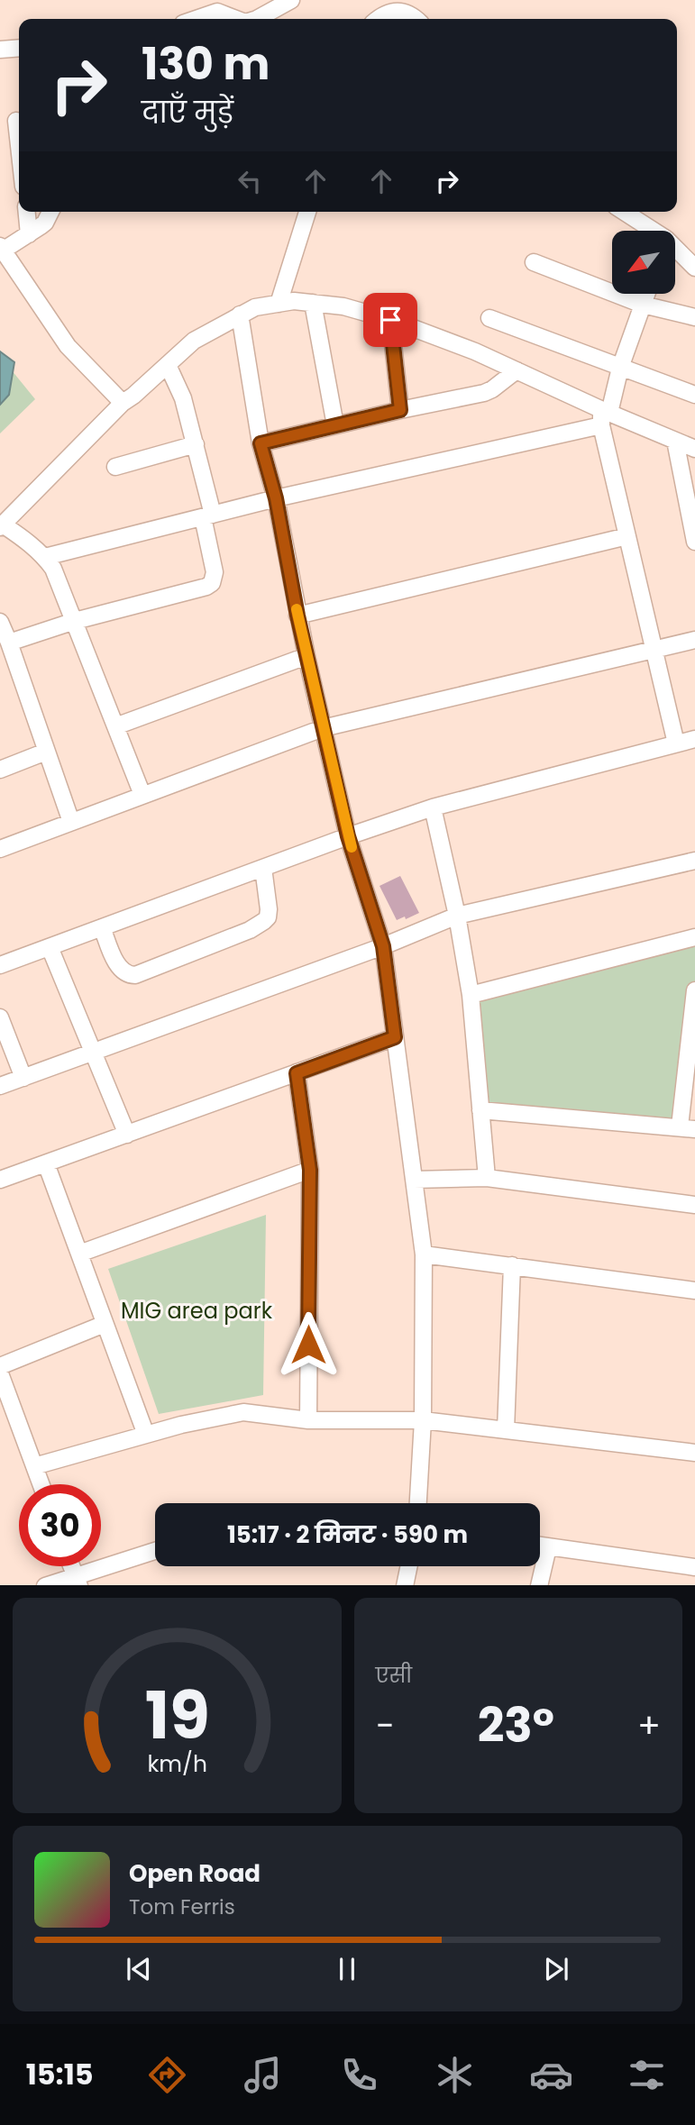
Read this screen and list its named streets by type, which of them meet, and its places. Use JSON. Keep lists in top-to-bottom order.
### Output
{
  "parks": ["MIG area park"],
  "north": "bottom left",
  "page": {
    "turn": ["130 m", "दाएँ मुड़ें"],
    "limit": "30",
    "trip": "15:17 · 2 मिनट · 590 m",
    "tile": "एसी",
    "heat": ["−", "23°", "+"],
    "song": ["Open Road", "Tom Ferris"],
    "tabs": "15:15",
    "gauge": ["19", "km/h"]
  }
}
